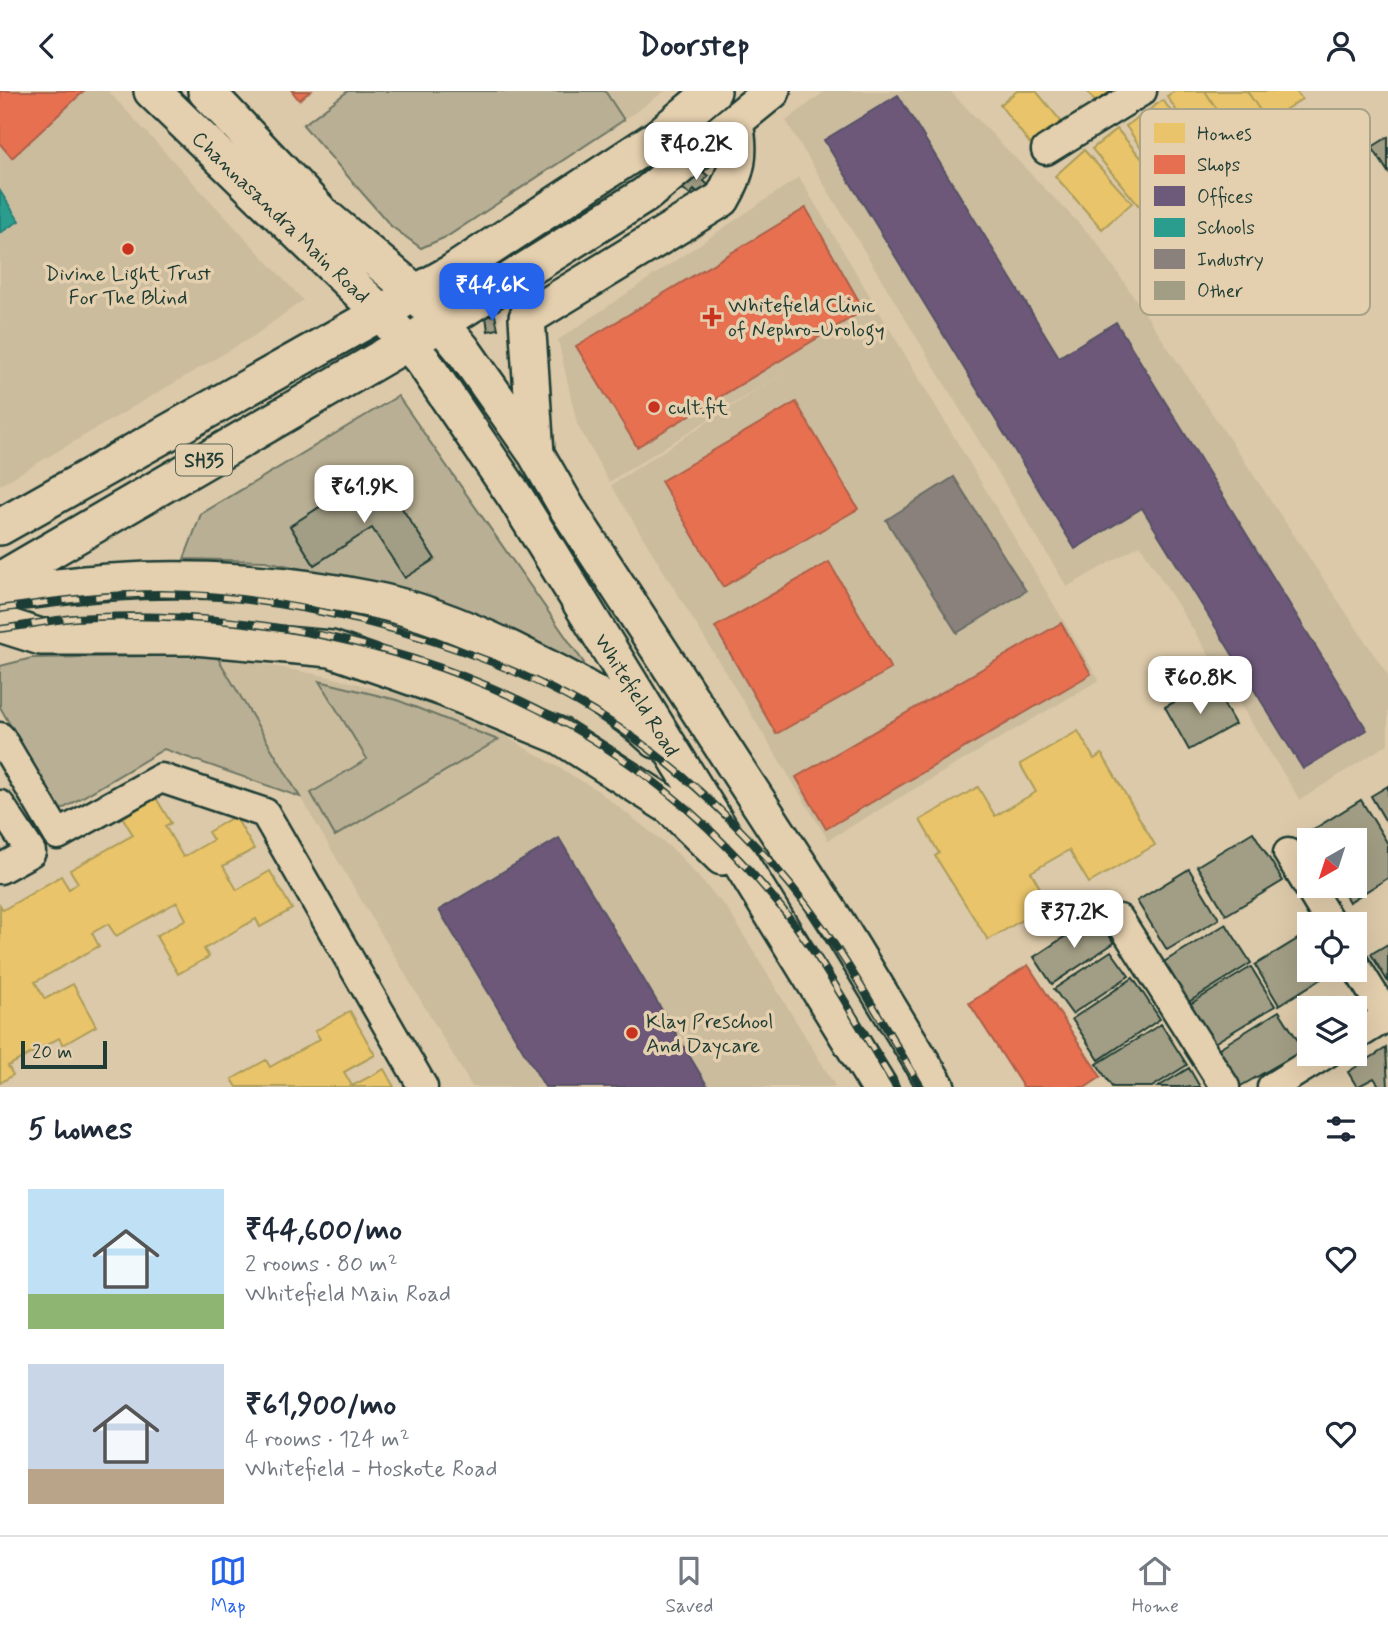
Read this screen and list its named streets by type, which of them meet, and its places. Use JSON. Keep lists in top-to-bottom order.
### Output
{
  "streets": {
    "main road": ["Channasandra Main Road", "SH35", "Whitefield Road"]
  },
  "crossings": [
    ["Channasandra Main Road", "SH35"],
    ["Channasandra Main Road", "Whitefield Road"],
    ["SH35", "Whitefield Road"]
  ],
  "places": {
    "other": ["Divine Light Trust For The Blind", "cult.fit", "Klay Preschool And Daycare"],
    "health": ["Whitefield Clinic of Nephro-Urology"]
  },
  "legend": [
    "Homes",
    "Shops",
    "Offices",
    "Schools",
    "Industry",
    "Other"
  ],
  "scale_bar": "20 m",
  "north": "bottom left",
  "page": {
    "header": "Doorstep",
    "price": [
      "₹40.2K",
      "₹44.6K",
      "₹61.9K",
      "₹60.8K",
      "₹37.2K"
    ],
    "scale": "20 m",
    "heading": "5 homes",
    "list": [
      {
        "name": "₹44,600/mo",
        "note": "2 rooms · 80 m² · Whitefield Main Road"
      },
      {
        "name": "₹61,900/mo",
        "note": "4 rooms · 124 m² · Whitefield - Hoskote Road"
      }
    ],
    "tabs": ["Map", "Saved", "Home"]
  }
}
